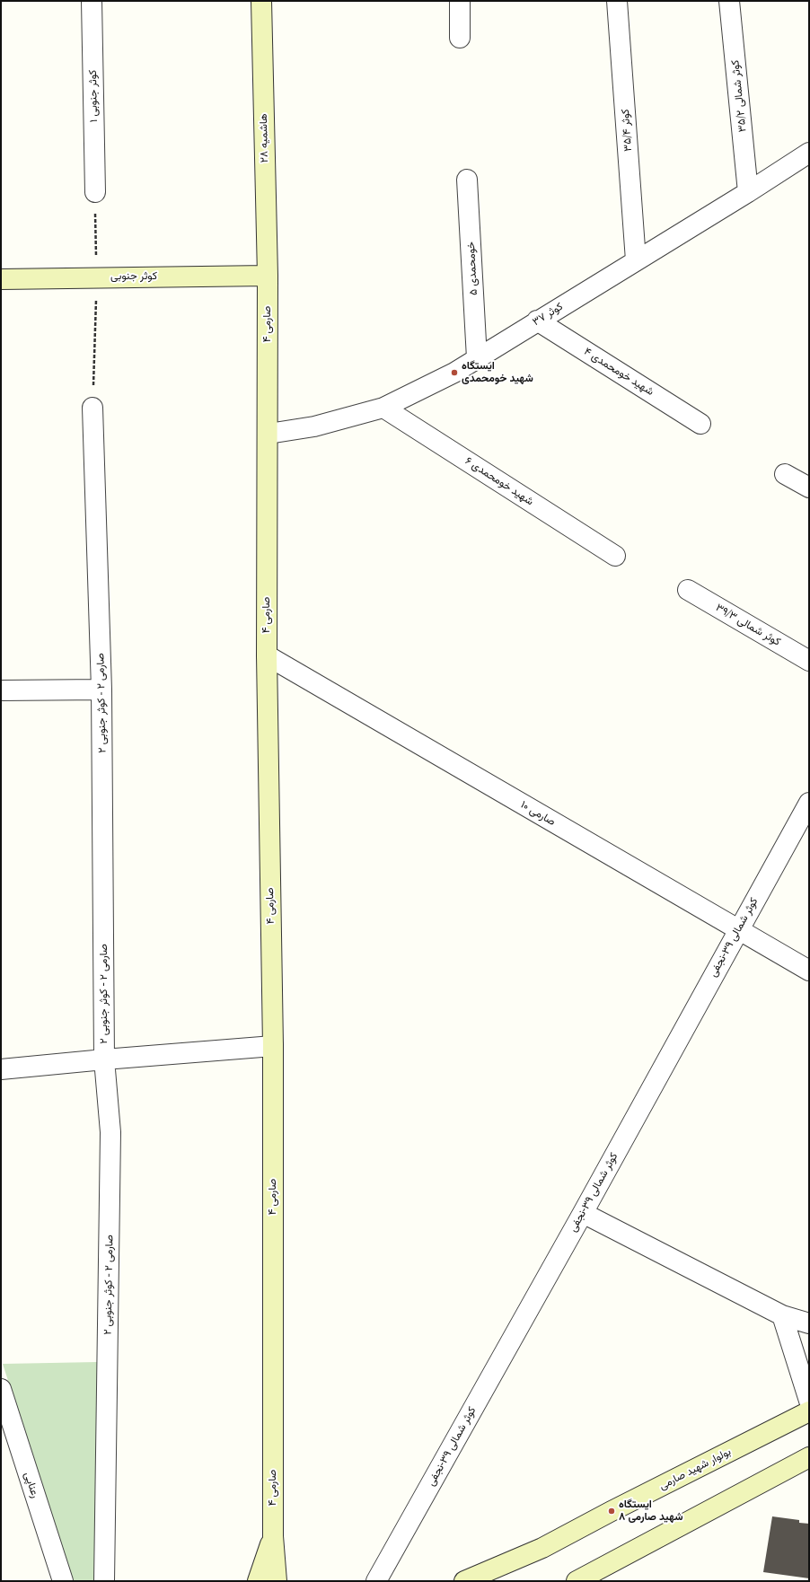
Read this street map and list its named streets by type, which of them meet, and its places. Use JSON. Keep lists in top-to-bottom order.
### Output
{
  "streets": {
    "street": [
      "کوثر جنوبی ۱",
      "کوثر شمالی ۳۵/۲",
      "کوثر ۳۵/۴",
      "هاشمیه ۲۸",
      "خومحمدی ۵",
      "کوثر جنوبی",
      "کوثر ۳۷",
      "صارمی ۴",
      "شهید خومحمدی ۴",
      "شهید خومحمدی ۶",
      "کوثر شمالی ۳۹/۳",
      "صارمی ۲ - کوثر جنوبی ۲",
      "صارمی ۱۰",
      "کوثر شمالی ۳۹-نجفی",
      "بولوار شهید صارمی",
      "رعناپی"
    ]
  },
  "crossings": [
    ["کوثر شمالی ۳۵/۲", "کوثر ۳۷"],
    ["کوثر ۳۵/۴", "کوثر ۳۷"],
    ["هاشمیه ۲۸", "کوثر جنوبی"],
    ["هاشمیه ۲۸", "صارمی ۴"],
    ["خومحمدی ۵", "کوثر ۳۷"],
    ["کوثر جنوبی", "صارمی ۴"],
    ["کوثر ۳۷", "صارمی ۴"],
    ["کوثر ۳۷", "شهید خومحمدی ۴"],
    ["کوثر ۳۷", "شهید خومحمدی ۶"],
    ["صارمی ۴", "صارمی ۱۰"],
    ["صارمی ۱۰", "کوثر شمالی ۳۹-نجفی"]
  ],
  "places": ["ایستگاه شهید خومحمدی", "ایستگاه شهید صارمی ۸"]
}
